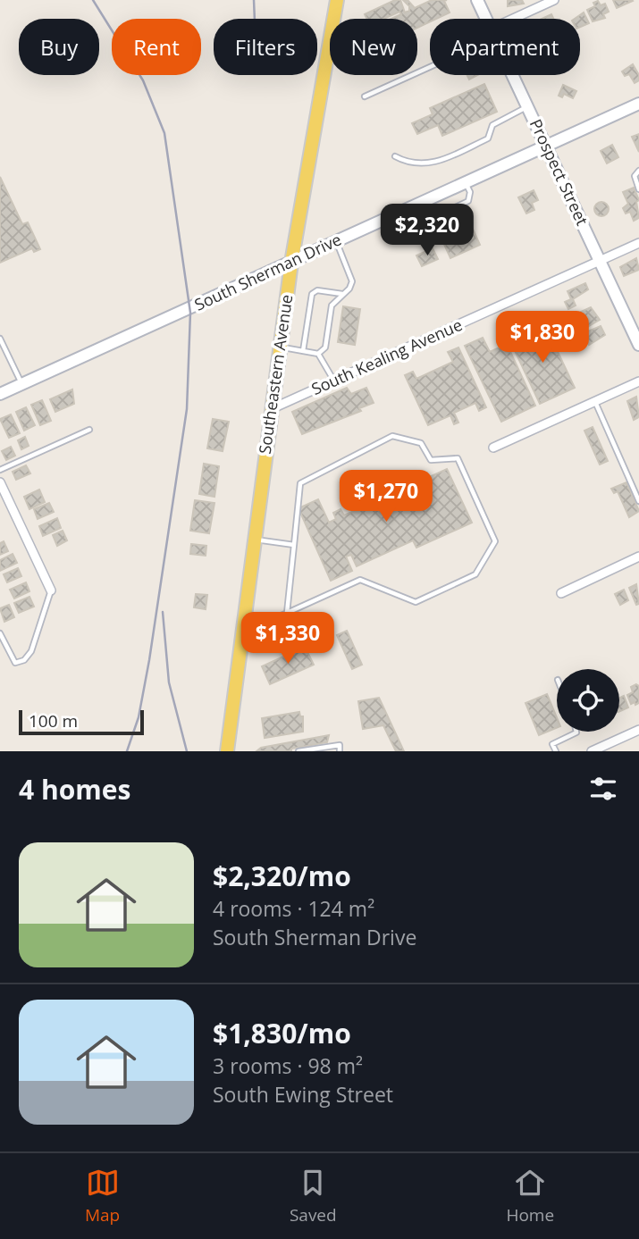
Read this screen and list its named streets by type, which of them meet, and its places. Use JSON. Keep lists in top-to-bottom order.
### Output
{
  "streets": {
    "main road": ["Prospect Street", "South Sherman Drive", "Southeastern Avenue"],
    "street": ["South Kealing Avenue"]
  },
  "crossings": [
    ["Prospect Street", "South Sherman Drive"],
    ["Prospect Street", "South Kealing Avenue"],
    ["South Sherman Drive", "Southeastern Avenue"],
    ["South Kealing Avenue", "Southeastern Avenue"]
  ],
  "scale_bar": "100 m",
  "page": {
    "chip": [
      "Buy",
      "Rent",
      "Filters",
      "New",
      "Apartment"
    ],
    "price": [
      "$2,320",
      "$1,830",
      "$1,270",
      "$1,330"
    ],
    "scale": "100 m",
    "heading": "4 homes",
    "list": [
      {
        "name": "$2,320/mo",
        "note": "4 rooms · 124 m² · South Sherman Drive"
      },
      {
        "name": "$1,830/mo",
        "note": "3 rooms · 98 m² · South Ewing Street"
      }
    ],
    "tabs": ["Map", "Saved", "Home"]
  }
}
